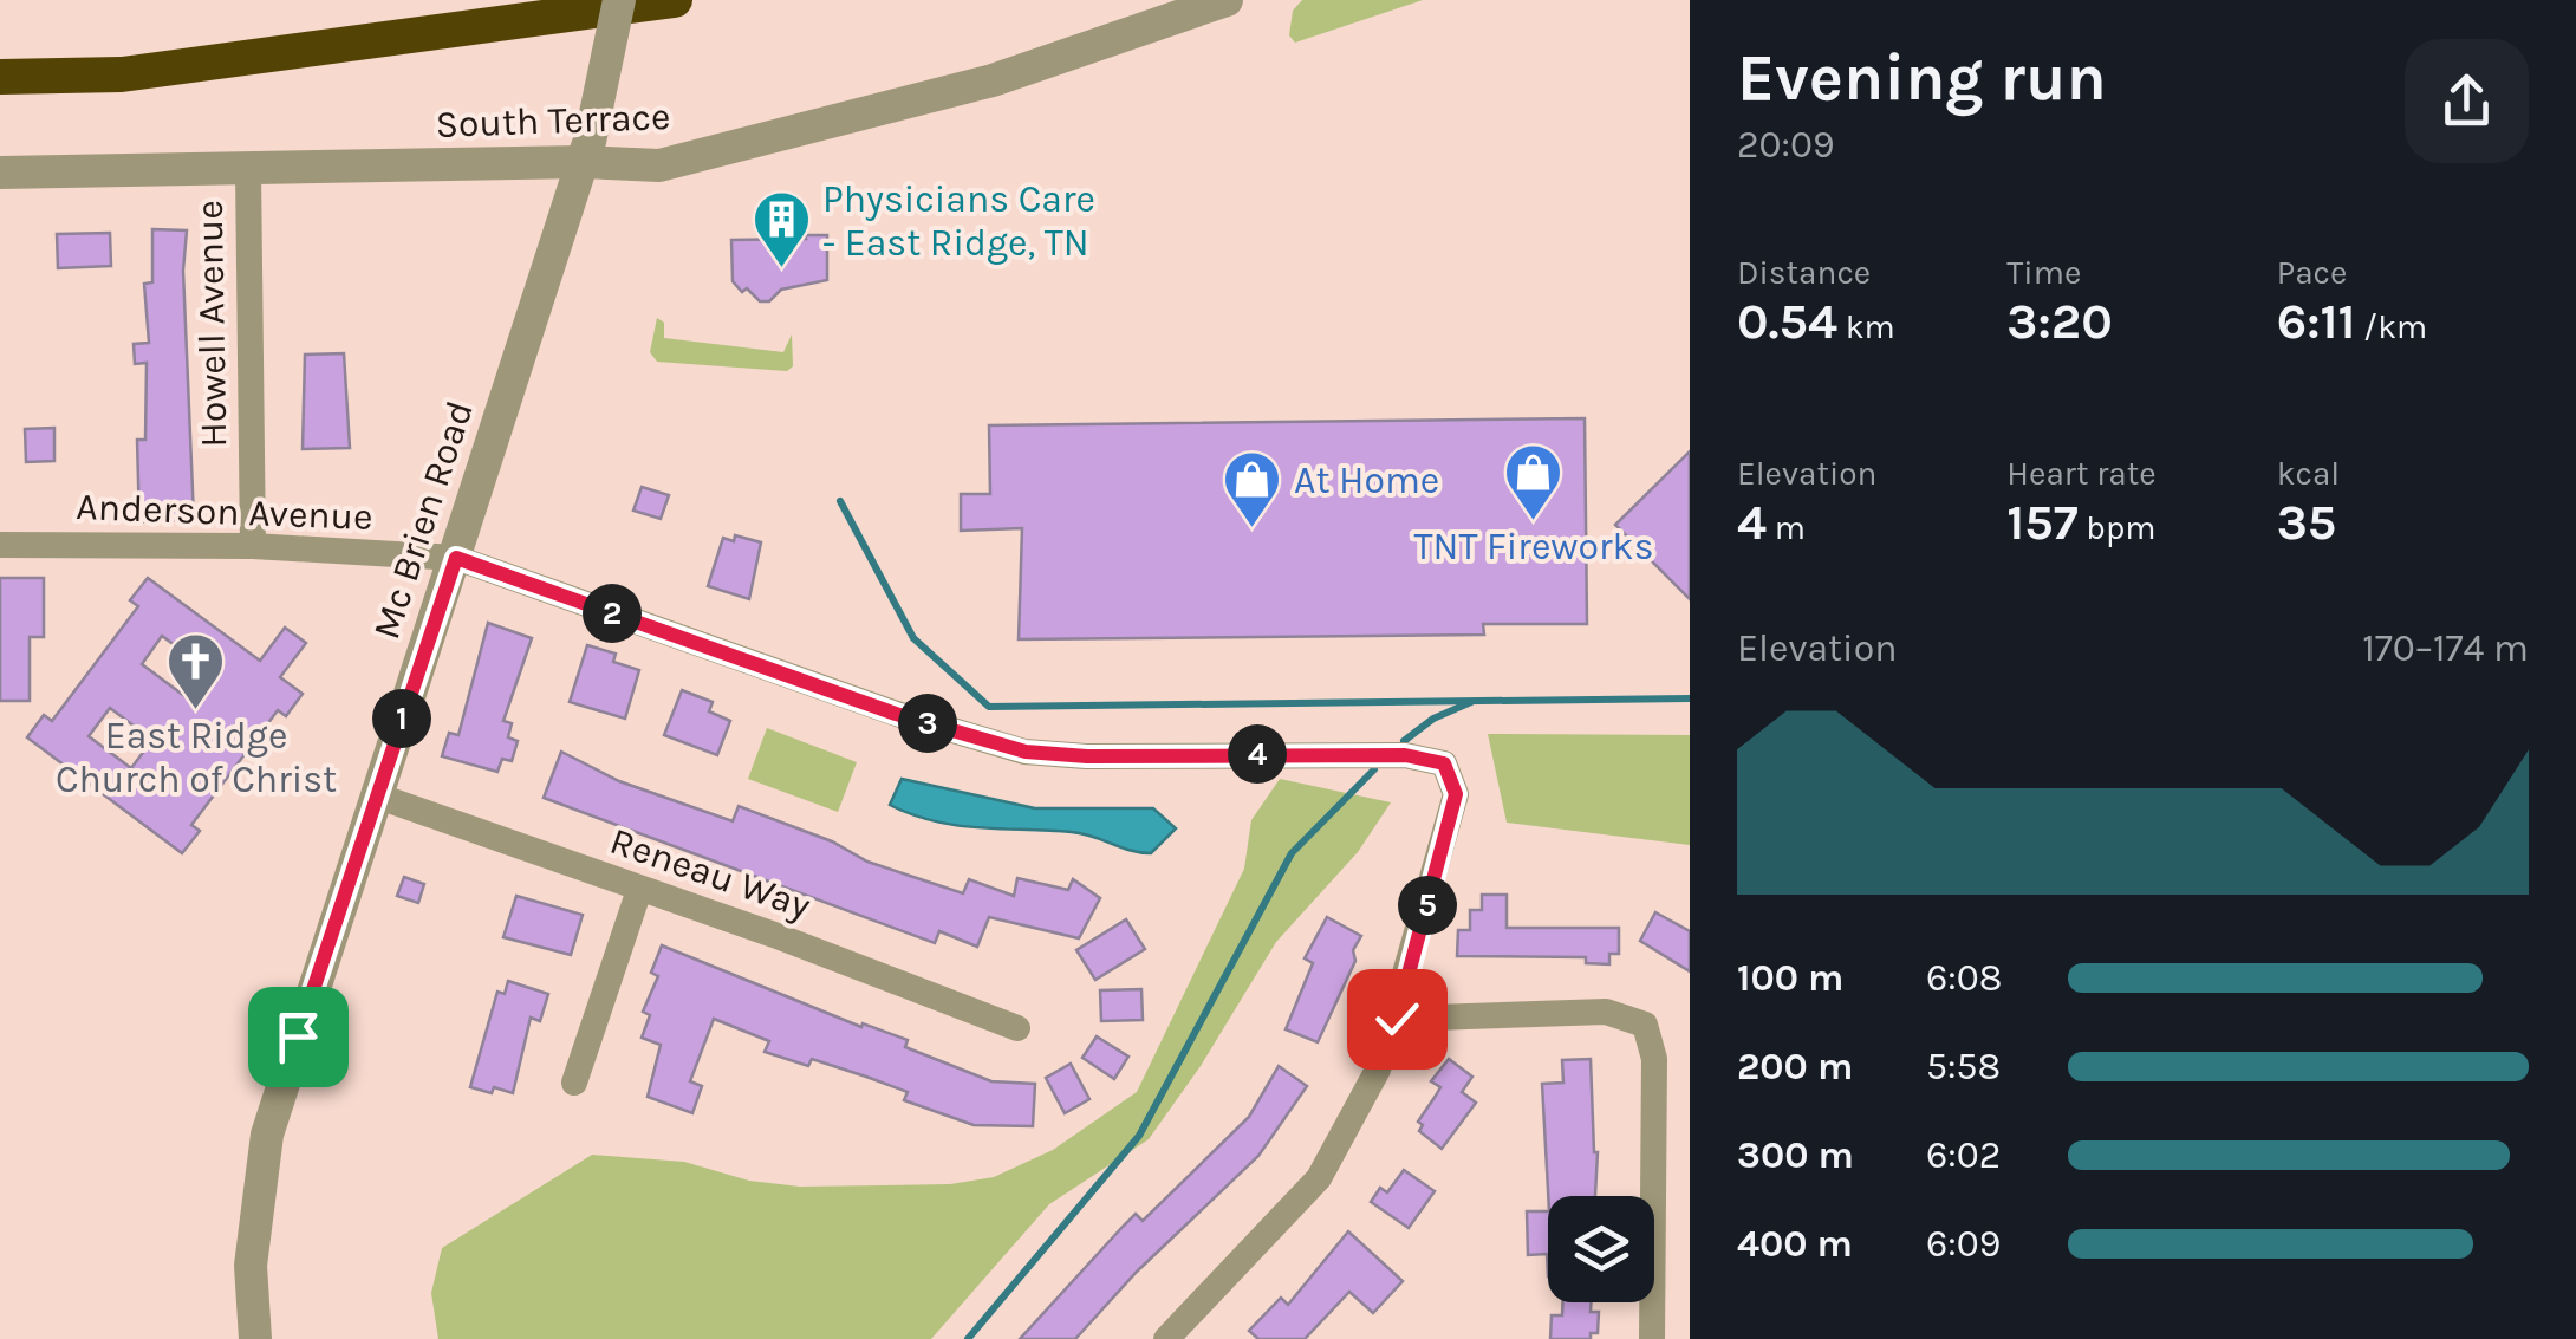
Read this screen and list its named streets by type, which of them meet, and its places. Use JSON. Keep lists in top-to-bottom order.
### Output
{
  "streets": {
    "street": [
      "South Terrace",
      "Howell Avenue",
      "Anderson Avenue",
      "Mc Brien Road",
      "Reneau Way"
    ]
  },
  "crossings": [
    ["South Terrace", "Howell Avenue"],
    ["South Terrace", "Mc Brien Road"],
    ["Howell Avenue", "Anderson Avenue"],
    ["Anderson Avenue", "Mc Brien Road"],
    ["Mc Brien Road", "Reneau Way"]
  ],
  "places": {
    "building": ["Physicians Care - East Ridge, TN"],
    "shop": ["TNT Fireworks", "At Home"],
    "church": ["East Ridge Church of Christ"]
  },
  "page": {
    "heading": ["Evening run", "20:09"],
    "stats": [
      ["Distance", "0.54 km"],
      ["Time", "3:20"],
      ["Pace", "6:11 /km"],
      ["Elevation", "4 m"],
      ["Heart rate", "157 bpm"],
      ["kcal", "35"]
    ],
    "pins": [
      "2",
      "1",
      "3",
      "4",
      "5"
    ],
    "chart": ["Elevation", "170–174 m"],
    "list": [
      {
        "name": "100 m",
        "note": "6:08"
      },
      {
        "name": "200 m",
        "note": "5:58"
      },
      {
        "name": "300 m",
        "note": "6:02"
      },
      {
        "name": "400 m",
        "note": "6:09"
      }
    ]
  }
}
